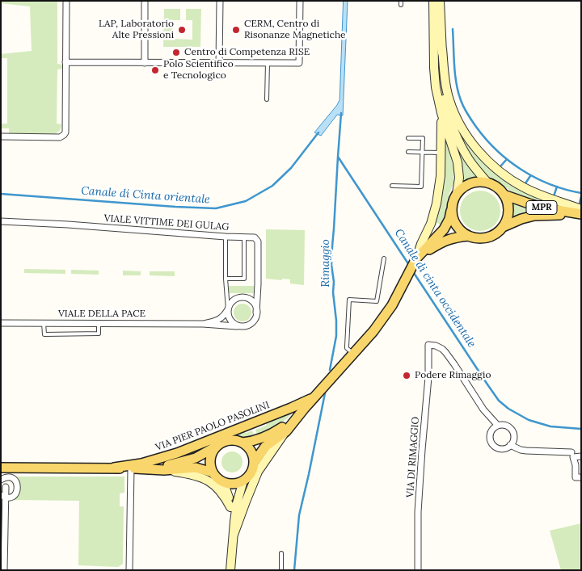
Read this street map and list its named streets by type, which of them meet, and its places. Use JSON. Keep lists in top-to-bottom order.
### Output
{
  "streets": {
    "main road": ["MPR", "VIA PIER PAOLO PASOLINI"],
    "street": ["VIALE VITTIME DEI GULAG", "VIALE DELLA PACE", "VIA DI RIMAGGIO"]
  },
  "water": ["Canale di Cinta orientale", "Rimaggio", "Canale di cinta occidentale"],
  "places": [
    "LAP, Laboratorio Alte Pressioni",
    "CERM, Centro di Risonanze Magnetiche",
    "Centro di Competenza RISE",
    "Polo Scientifico e Tecnologico",
    "Podere Rimaggio"
  ]
}
